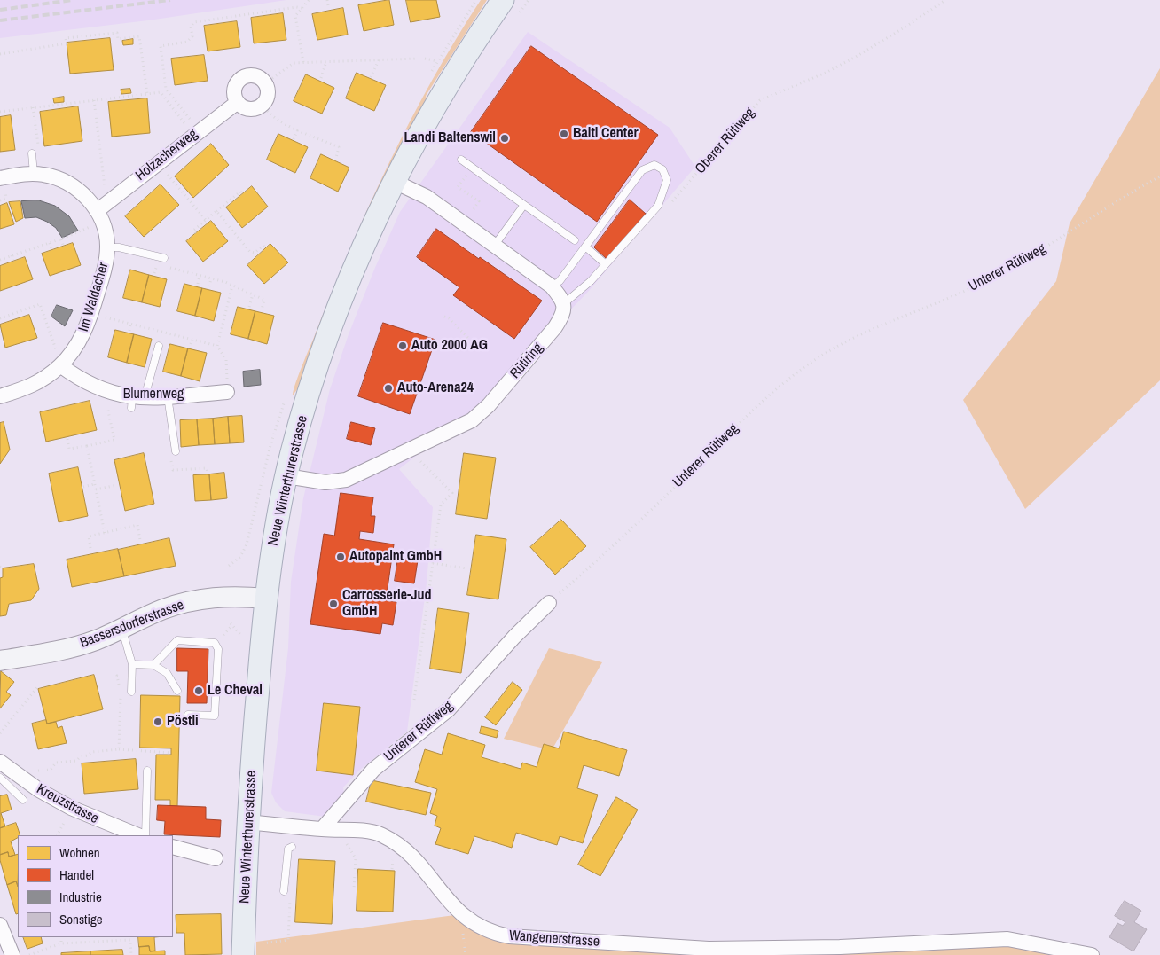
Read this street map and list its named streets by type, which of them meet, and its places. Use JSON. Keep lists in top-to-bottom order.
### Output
{
  "streets": {
    "main road": ["Neue Winterthurerstrasse", "Bassersdorferstrasse"],
    "street": [
      "Holzacherweg",
      "Unterer Rütiweg",
      "Im Waldacher",
      "Rütiring",
      "Blumenweg",
      "Kreuzstrasse",
      "Wangenerstrasse"
    ],
    "path": ["Oberer Rütiweg"]
  },
  "crossings": [
    ["Holzacherweg", "Im Waldacher"],
    ["Unterer Rütiweg", "Wangenerstrasse"],
    ["Im Waldacher", "Blumenweg"],
    ["Rütiring", "Neue Winterthurerstrasse"],
    ["Neue Winterthurerstrasse", "Bassersdorferstrasse"],
    ["Neue Winterthurerstrasse", "Wangenerstrasse"]
  ],
  "places": [
    "Balti Center",
    "Landi Baltenswil",
    "Auto 2000 AG",
    "Auto-Arena24",
    "Autopaint GmbH",
    "Carrosserie-Jud GmbH",
    "Le Cheval",
    "Pöstli"
  ],
  "legend": [
    "Wohnen",
    "Handel",
    "Industrie",
    "Sonstige"
  ]
}
